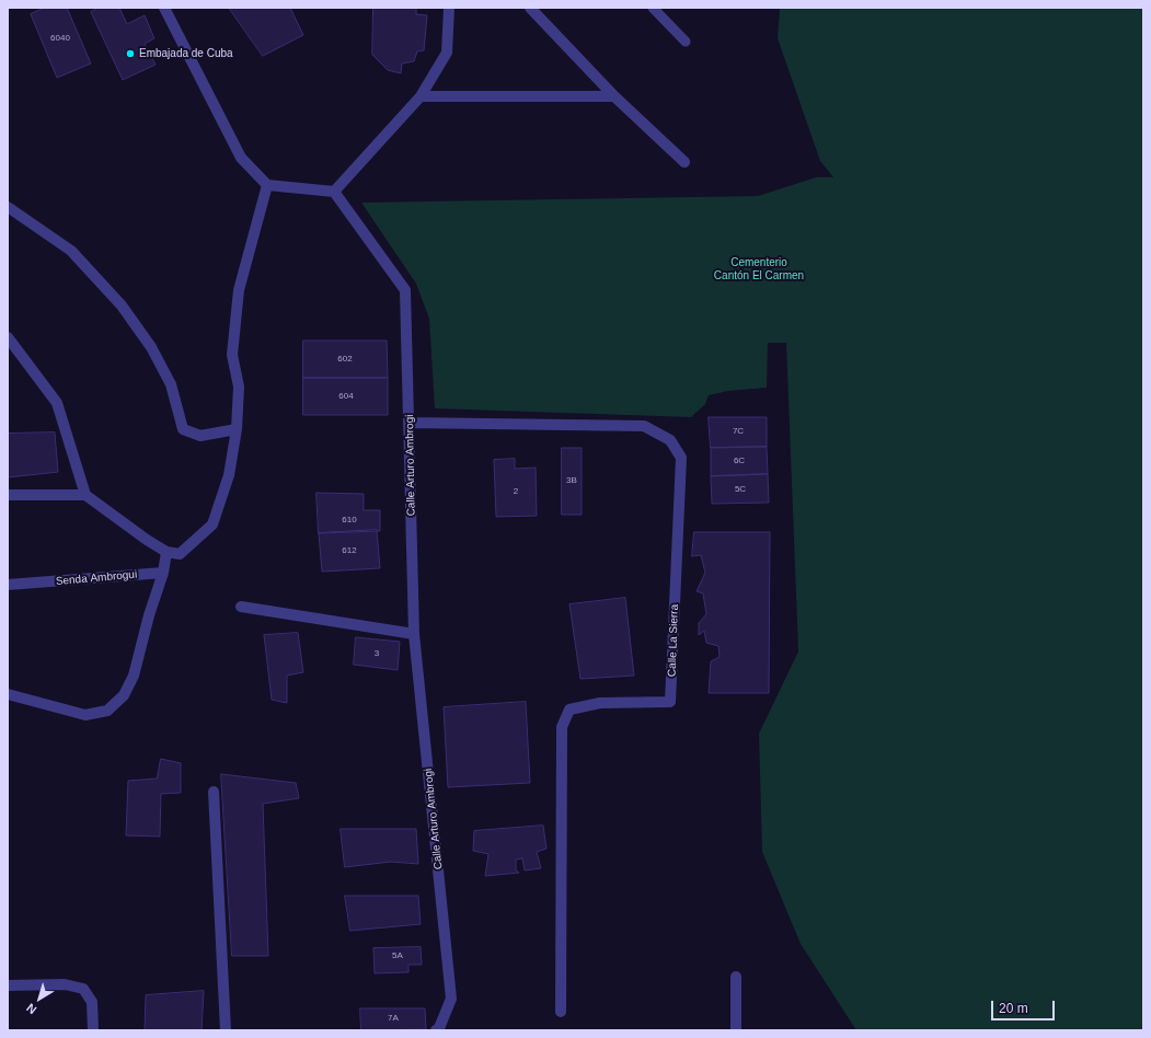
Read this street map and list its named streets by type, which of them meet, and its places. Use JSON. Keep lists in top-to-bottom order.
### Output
{
  "streets": {
    "street": ["Calle Arturo Ambrogi", "Senda Ambrogui", "Calle La Sierra"]
  },
  "crossings": [
    ["Calle Arturo Ambrogi", "Calle La Sierra"]
  ],
  "parks": ["Cementerio Cantón El Carmen"],
  "places": ["Embajada de Cuba"],
  "house_numbers": [
    "6040",
    "602",
    "604",
    "7C",
    "6C",
    "3B",
    "5C",
    "2",
    "610",
    "612",
    "3",
    "5A",
    "7A"
  ],
  "scale_bar": "20 m",
  "north": "bottom left"
}
